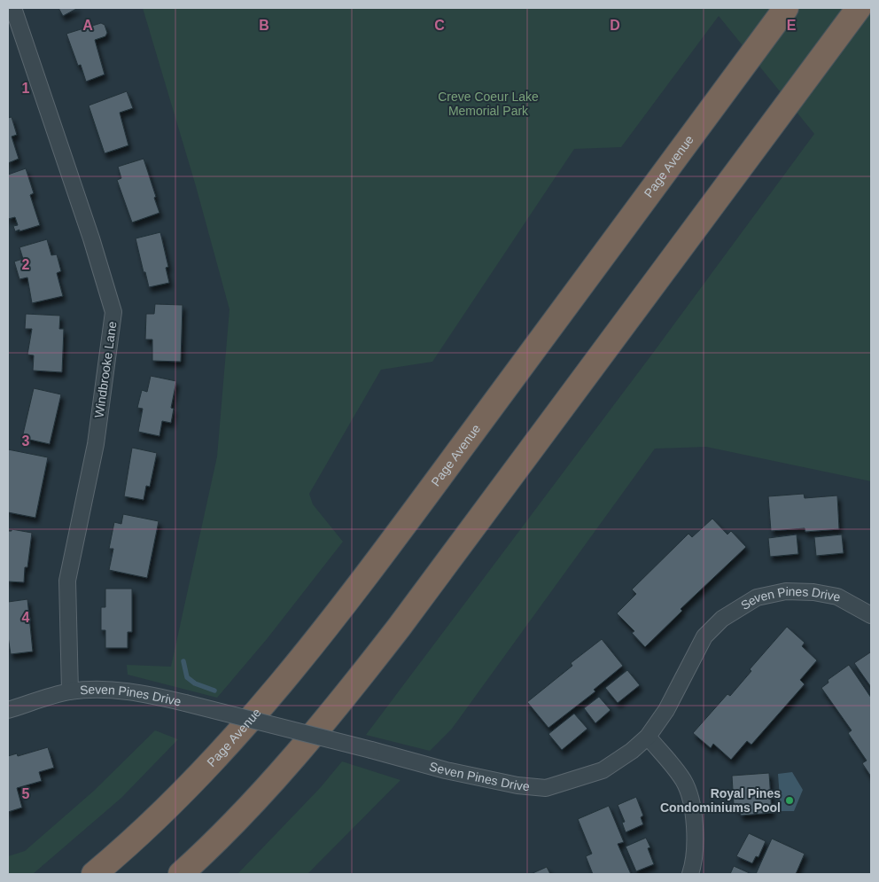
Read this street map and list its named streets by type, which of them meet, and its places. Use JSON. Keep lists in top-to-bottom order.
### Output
{
  "streets": {
    "highway": ["Page Avenue"],
    "street": ["Windbrooke Lane", "Seven Pines Drive"]
  },
  "crossings": [
    ["Windbrooke Lane", "Seven Pines Drive"]
  ],
  "parks": ["Creve Coeur Lake Memorial Park"],
  "places": ["Royal Pines Condominiums Pool"],
  "grid": {
    "columns": [
      "A",
      "B",
      "C",
      "D",
      "E"
    ],
    "rows": [
      "1",
      "2",
      "3",
      "4",
      "5"
    ]
  }
}
